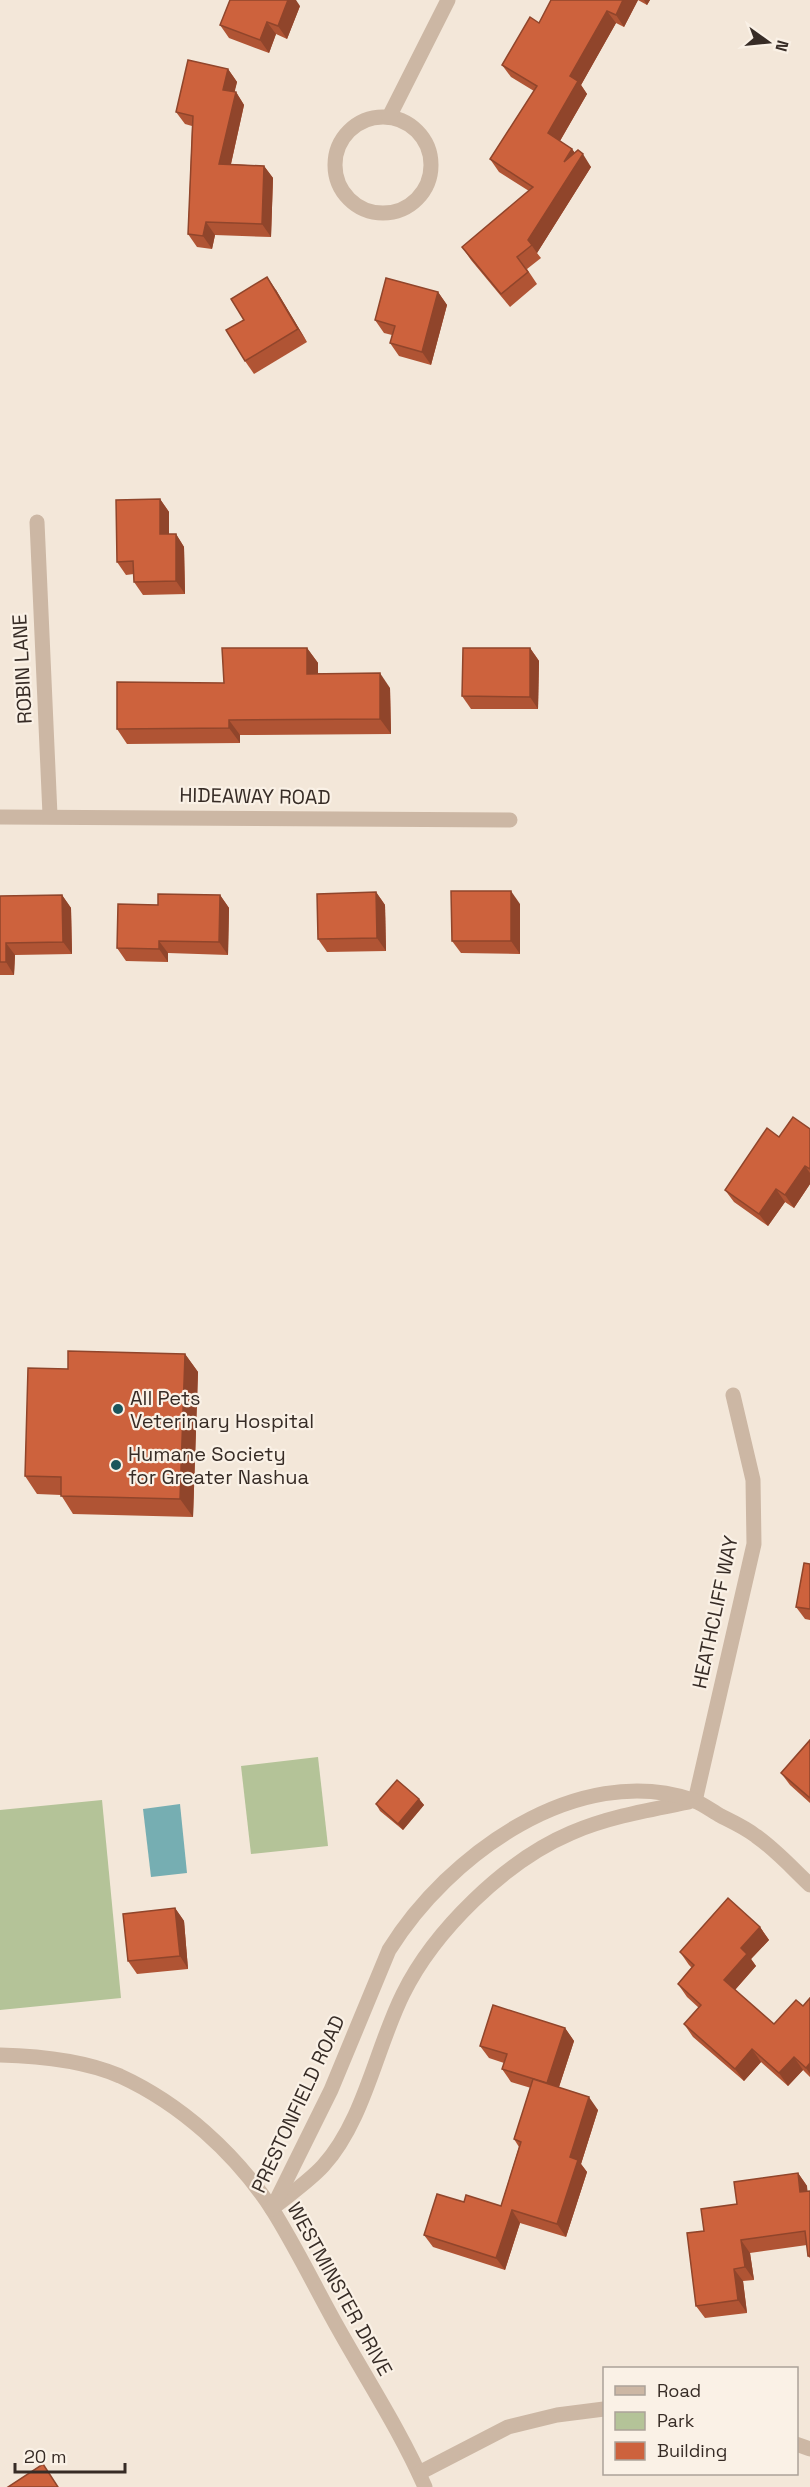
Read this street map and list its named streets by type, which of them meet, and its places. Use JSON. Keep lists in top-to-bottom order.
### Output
{
  "streets": {
    "street": [
      "ROBIN LANE",
      "HIDEAWAY ROAD",
      "HEATHCLIFF WAY",
      "PRESTONFIELD ROAD",
      "WESTMINSTER DRIVE"
    ]
  },
  "crossings": [
    ["ROBIN LANE", "HIDEAWAY ROAD"],
    ["HEATHCLIFF WAY", "PRESTONFIELD ROAD"],
    ["PRESTONFIELD ROAD", "WESTMINSTER DRIVE"]
  ],
  "places": ["All Pets Veterinary Hospital", "Humane Society for Greater Nashua"],
  "legend": ["Road", "Park", "Building"],
  "scale_bar": "20 m",
  "north": "right"
}
